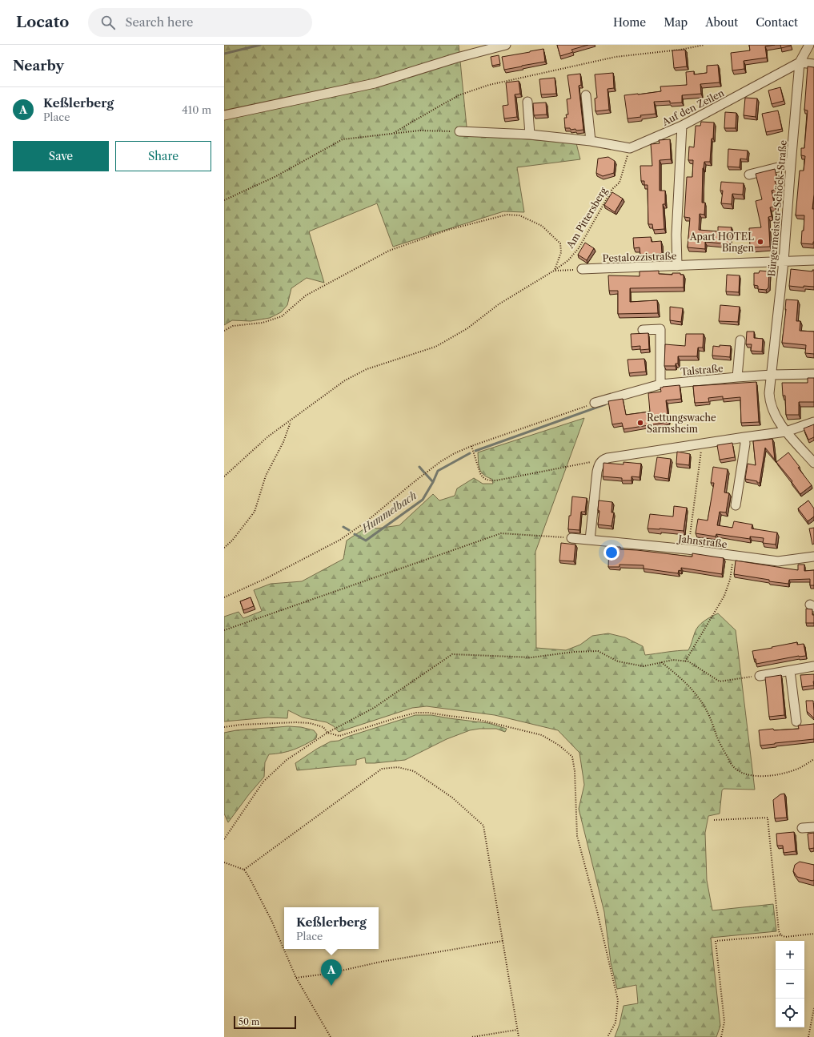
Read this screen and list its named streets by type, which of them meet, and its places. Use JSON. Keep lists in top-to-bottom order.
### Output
{
  "streets": {
    "street": [
      "Auf den Zeilen",
      "Bürgermeister-Schöck-Straße",
      "Pestalozzistraße",
      "Talstraße",
      "Jahnstraße"
    ],
    "path": ["Am Pittersberg"]
  },
  "crossings": [
    ["Auf den Zeilen", "Bürgermeister-Schöck-Straße"],
    ["Auf den Zeilen", "Am Pittersberg"],
    ["Bürgermeister-Schöck-Straße", "Pestalozzistraße"],
    ["Bürgermeister-Schöck-Straße", "Talstraße"]
  ],
  "water": ["Hummelbach"],
  "places": ["Apart HOTEL Bingen", "Rettungswache Sarmsheim"],
  "scale_bar": "50 m",
  "page": {
    "header": "Locato",
    "search": "Search here",
    "nav": [
      "Home",
      "Map",
      "About",
      "Contact"
    ],
    "heading": "Nearby",
    "list": [
      {
        "mark": "A",
        "name": "Keßlerberg",
        "note": "Place",
        "value": "410 m"
      }
    ],
    "buttons": ["Save", "Share"],
    "popup": ["Keßlerberg", "Place"],
    "map_buttons": ["+", "−"],
    "pins": "A",
    "scale": "50 m"
  }
}
